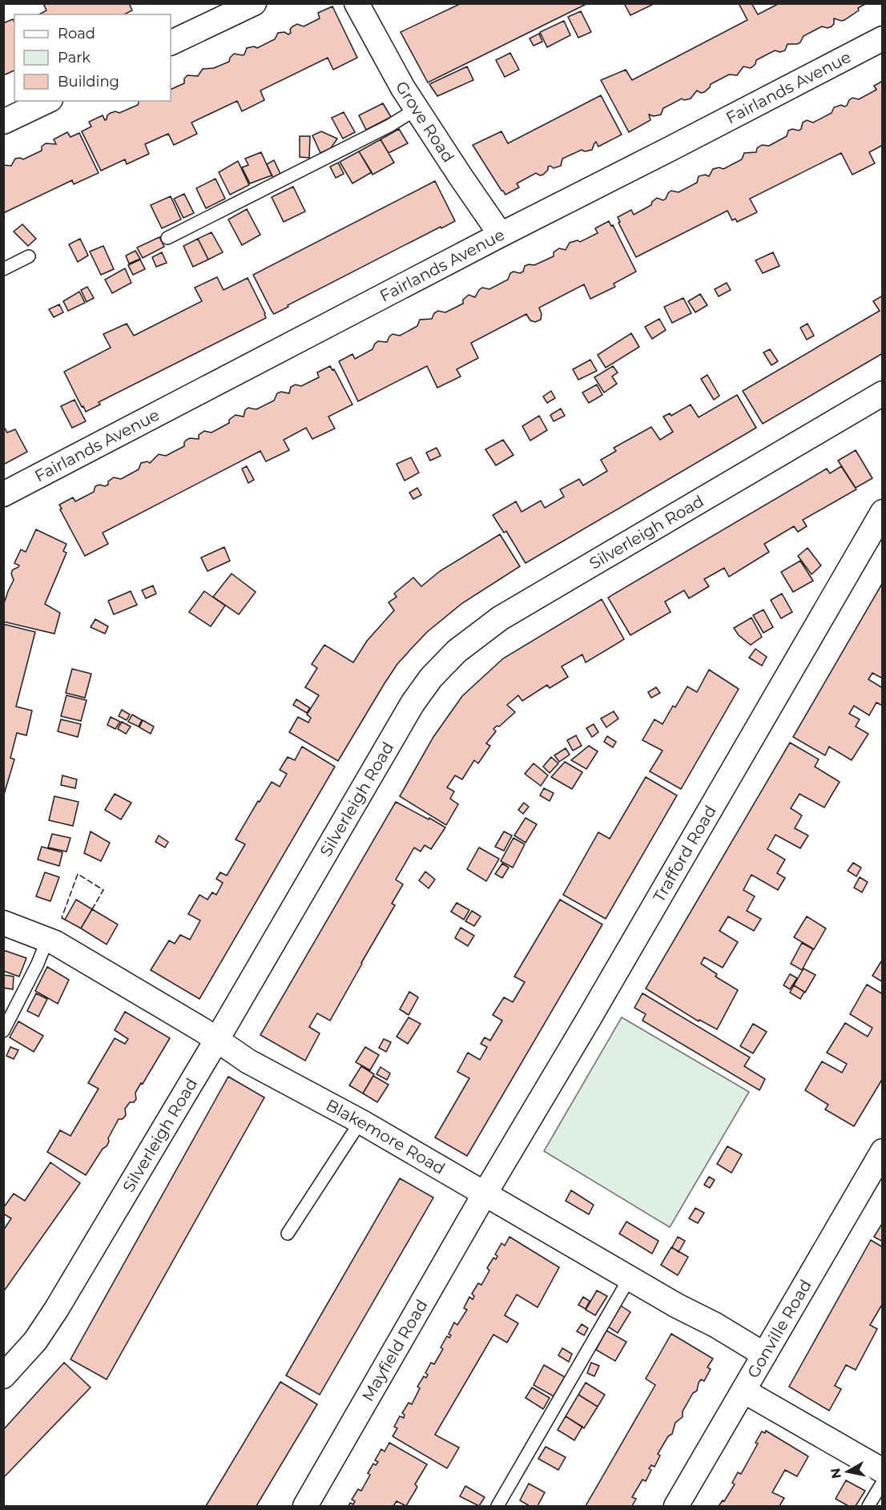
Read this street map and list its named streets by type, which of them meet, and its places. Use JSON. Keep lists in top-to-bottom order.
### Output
{
  "streets": {
    "street": [
      "Fairlands Avenue",
      "Grove Road",
      "Silverleigh Road",
      "Trafford Road",
      "Blakemore Road",
      "Gonville Road",
      "Mayfield Road"
    ]
  },
  "crossings": [
    ["Fairlands Avenue", "Grove Road"],
    ["Silverleigh Road", "Blakemore Road"],
    ["Trafford Road", "Blakemore Road"],
    ["Trafford Road", "Mayfield Road"],
    ["Blakemore Road", "Gonville Road"],
    ["Blakemore Road", "Mayfield Road"]
  ],
  "legend": ["Road", "Park", "Building"],
  "north": "left"
}
